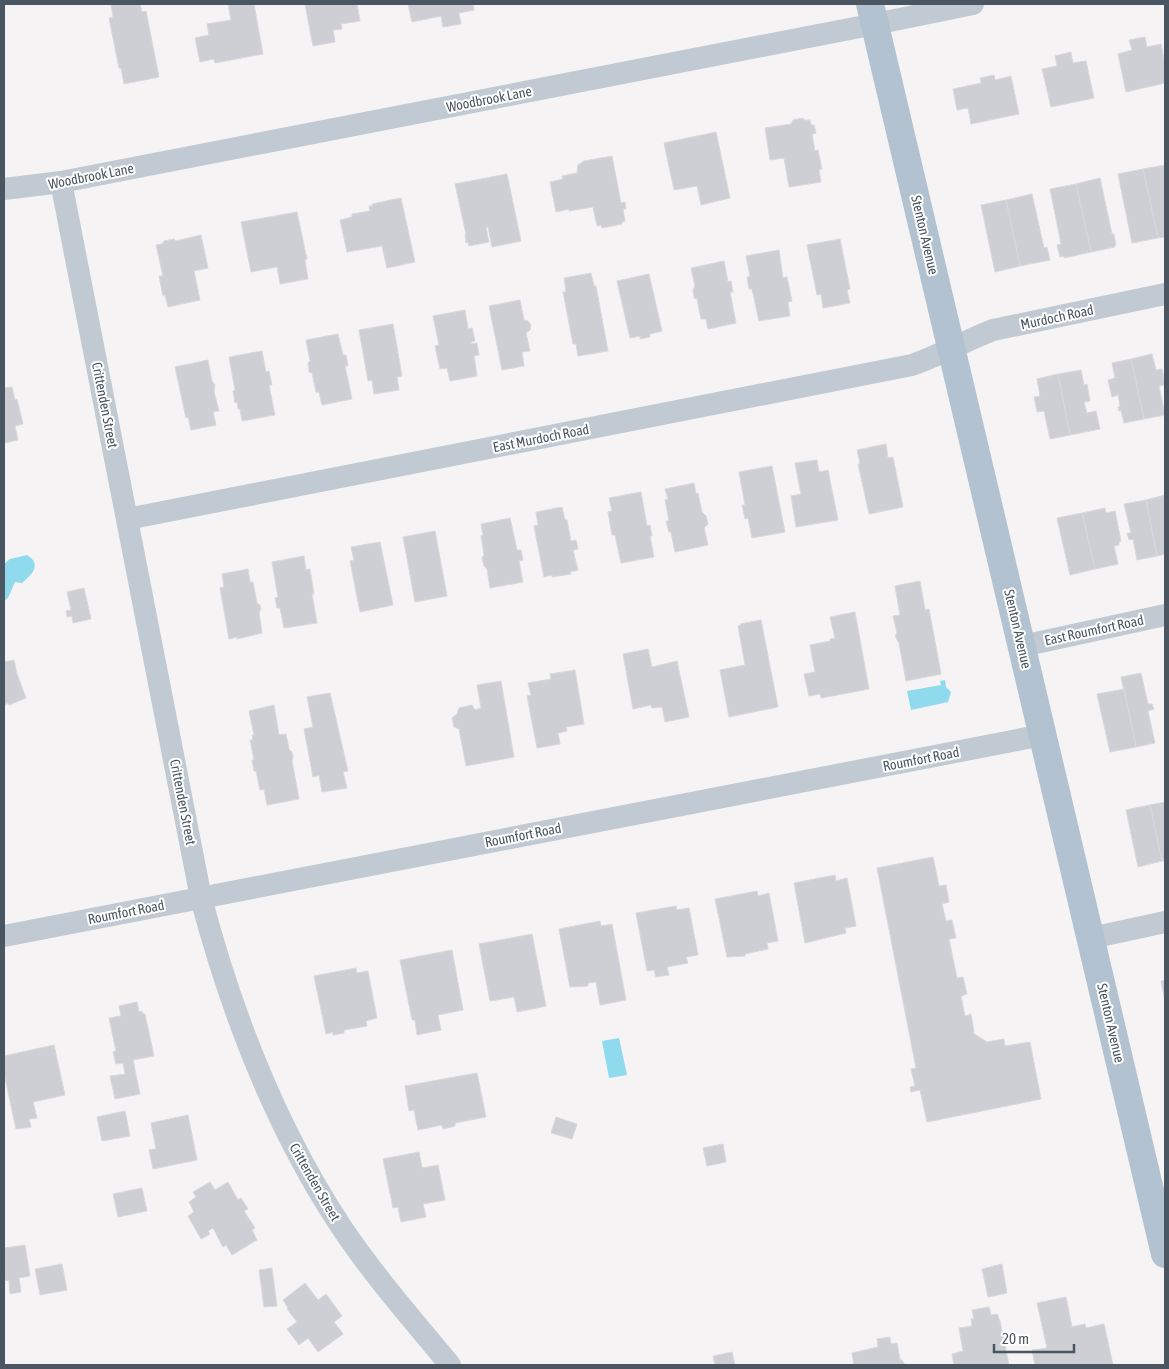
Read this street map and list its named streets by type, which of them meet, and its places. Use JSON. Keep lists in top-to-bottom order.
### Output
{
  "streets": {
    "main road": ["Stenton Avenue"],
    "street": [
      "Woodbrook Lane",
      "Murdoch Road",
      "Crittenden Street",
      "East Murdoch Road",
      "East Roumfort Road",
      "Roumfort Road"
    ]
  },
  "crossings": [
    ["Woodbrook Lane", "Stenton Avenue"],
    ["Woodbrook Lane", "Crittenden Street"],
    ["Stenton Avenue", "Murdoch Road"],
    ["Stenton Avenue", "East Murdoch Road"],
    ["Stenton Avenue", "East Roumfort Road"],
    ["Stenton Avenue", "Roumfort Road"],
    ["Murdoch Road", "East Murdoch Road"],
    ["Crittenden Street", "East Murdoch Road"],
    ["Crittenden Street", "Roumfort Road"]
  ],
  "scale_bar": "20 m"
}
